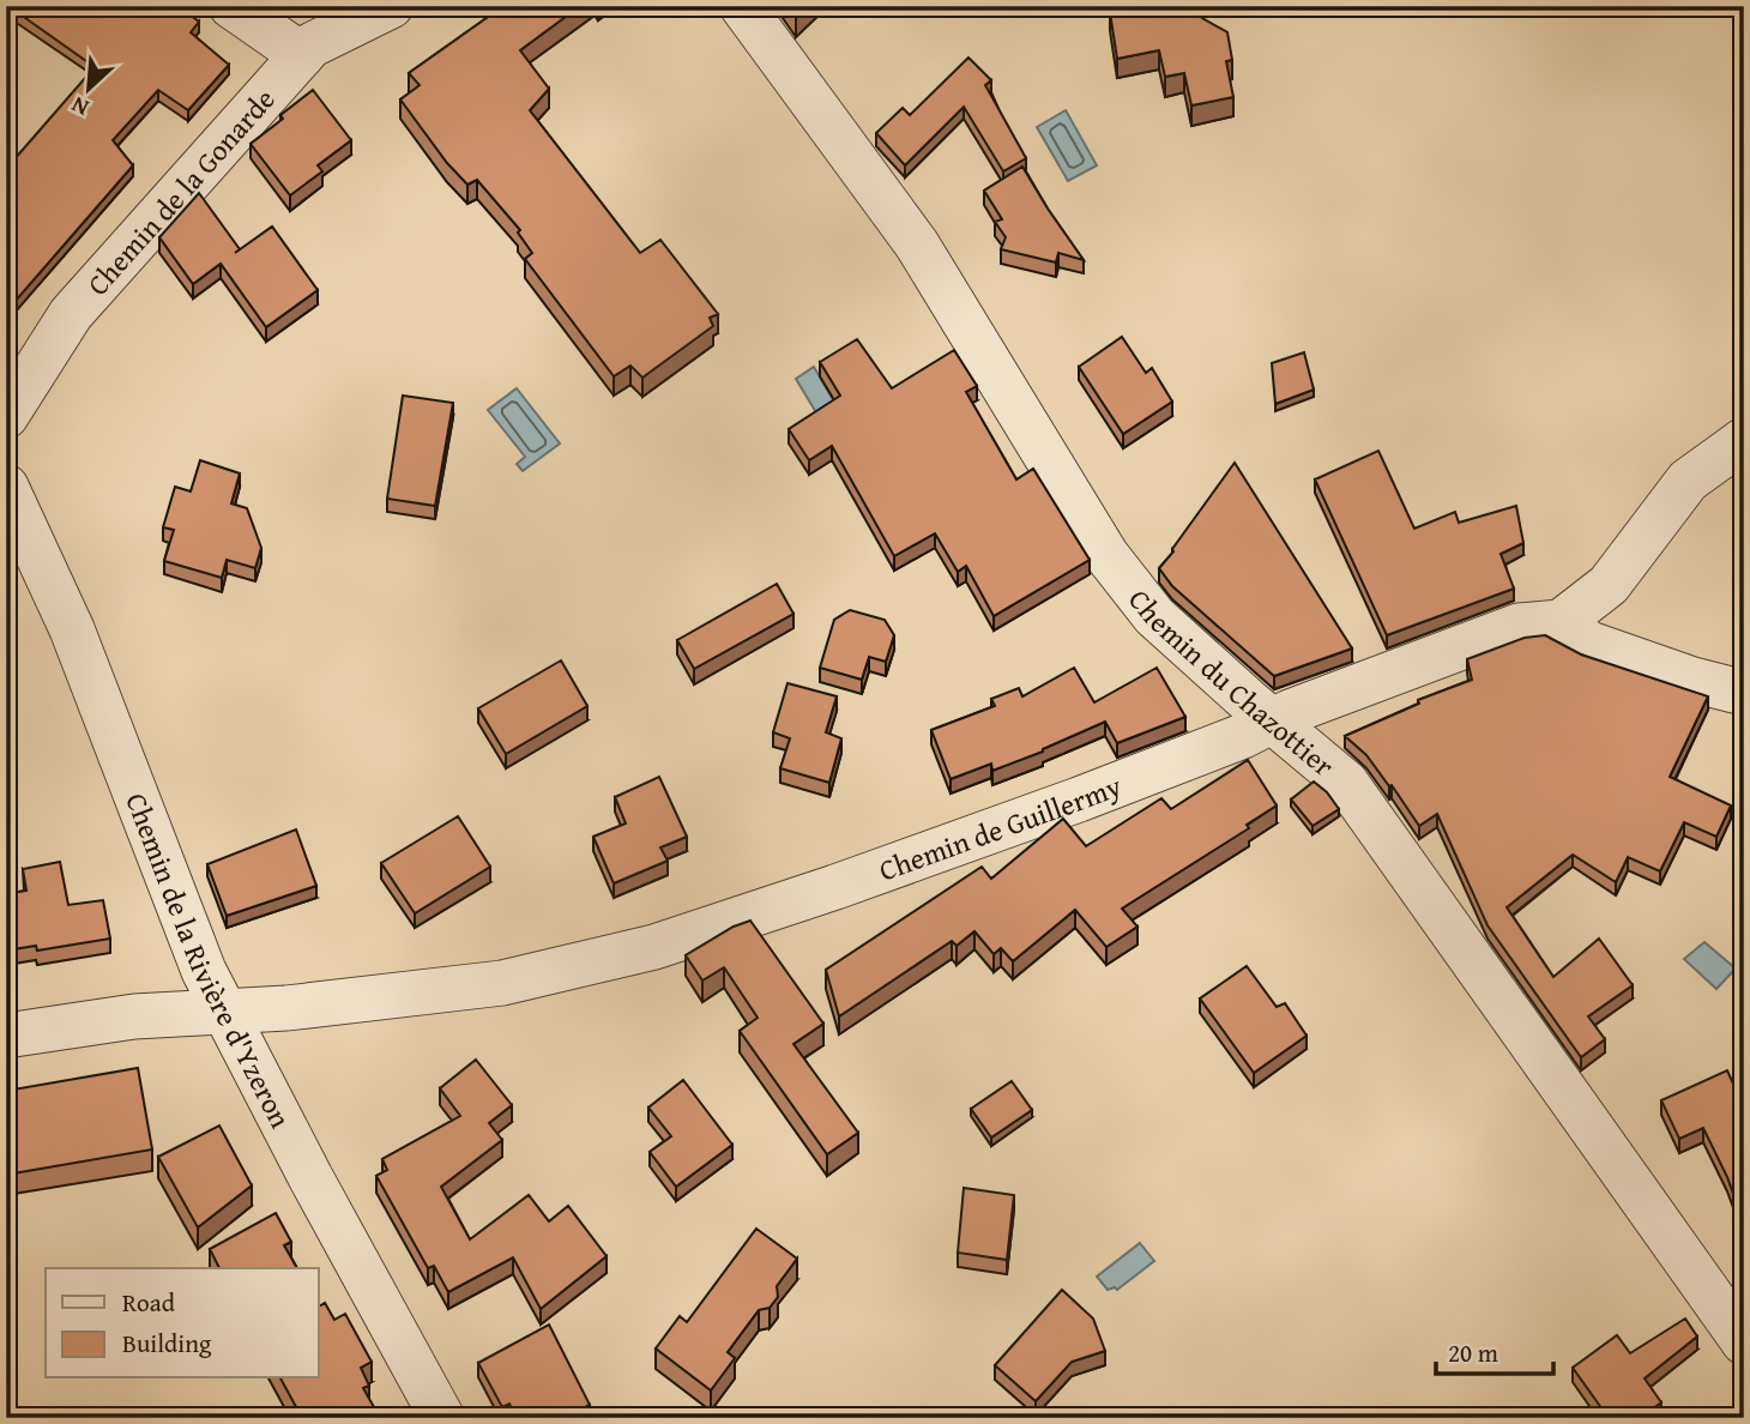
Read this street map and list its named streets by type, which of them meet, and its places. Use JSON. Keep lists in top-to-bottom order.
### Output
{
  "streets": {
    "street": [
      "Chemin de la Gonarde",
      "Chemin du Chazottier",
      "Chemin de Guillermy",
      "Chemin de la Rivière d'Yzeron"
    ]
  },
  "crossings": [
    ["Chemin du Chazottier", "Chemin de Guillermy"],
    ["Chemin de Guillermy", "Chemin de la Rivière d'Yzeron"]
  ],
  "legend": ["Road", "Building"],
  "scale_bar": "20 m",
  "north": "bottom left"
}
